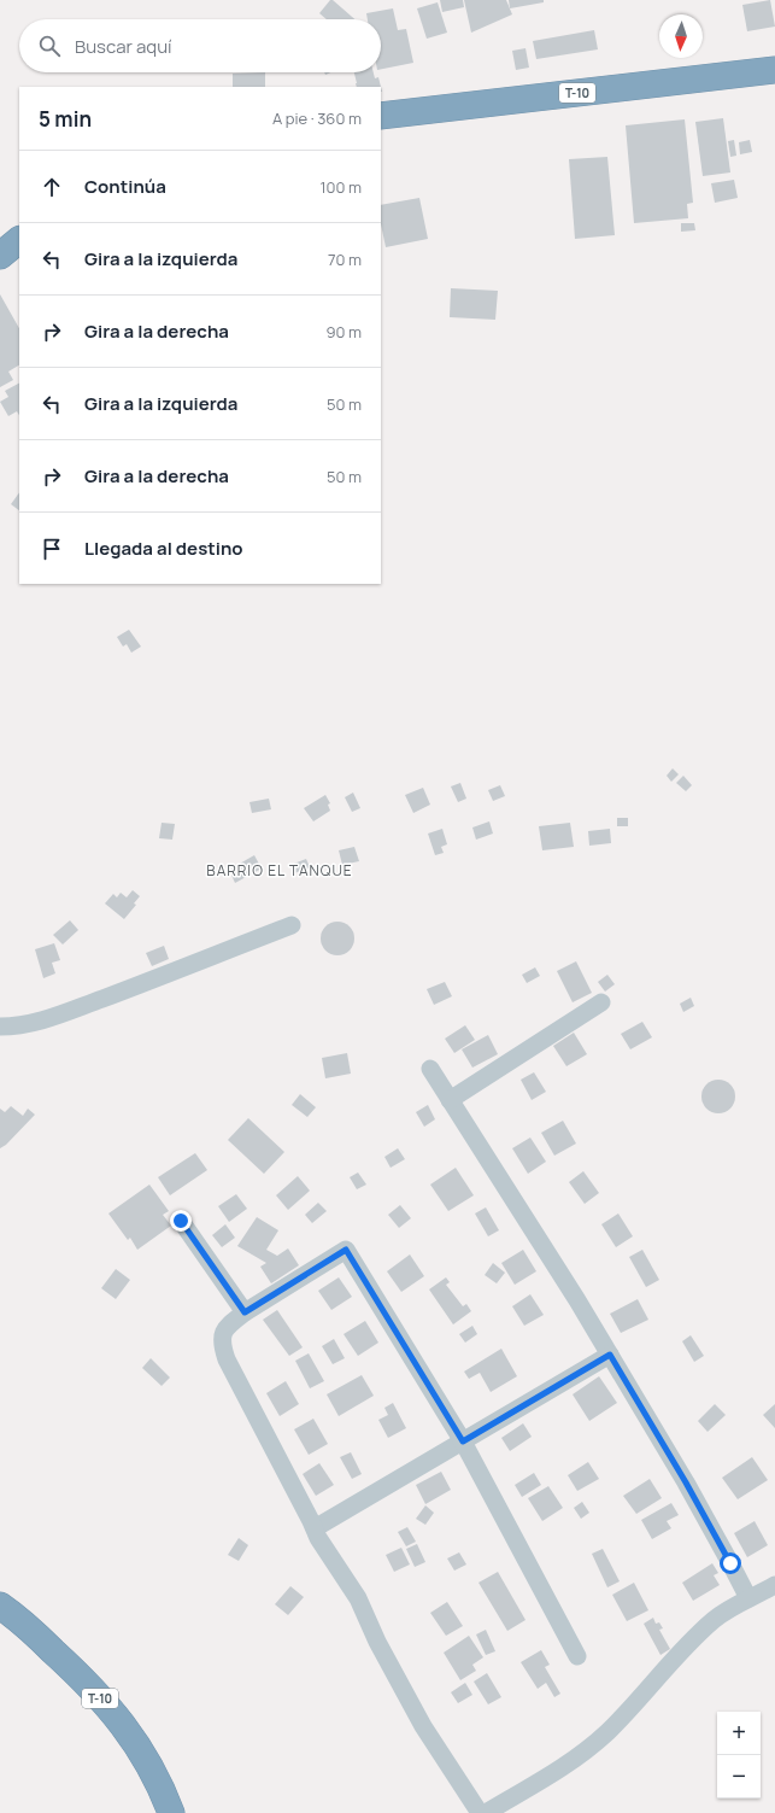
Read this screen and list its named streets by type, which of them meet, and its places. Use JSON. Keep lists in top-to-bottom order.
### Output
{
  "streets": {
    "highway": ["T-10"]
  },
  "districts": ["BARRIO EL TANQUE"],
  "north": "bottom",
  "page": {
    "search": "Buscar aquí",
    "heading": ["5 min", "A pie · 360 m"],
    "list": [
      ["Continúa", "100 m"],
      ["Gira a la izquierda", "70 m"],
      ["Gira a la derecha", "90 m"],
      ["Gira a la izquierda", "50 m"],
      ["Gira a la derecha", "50 m"],
      "Llegada al destino"
    ],
    "map_buttons": ["+", "−"]
  }
}
